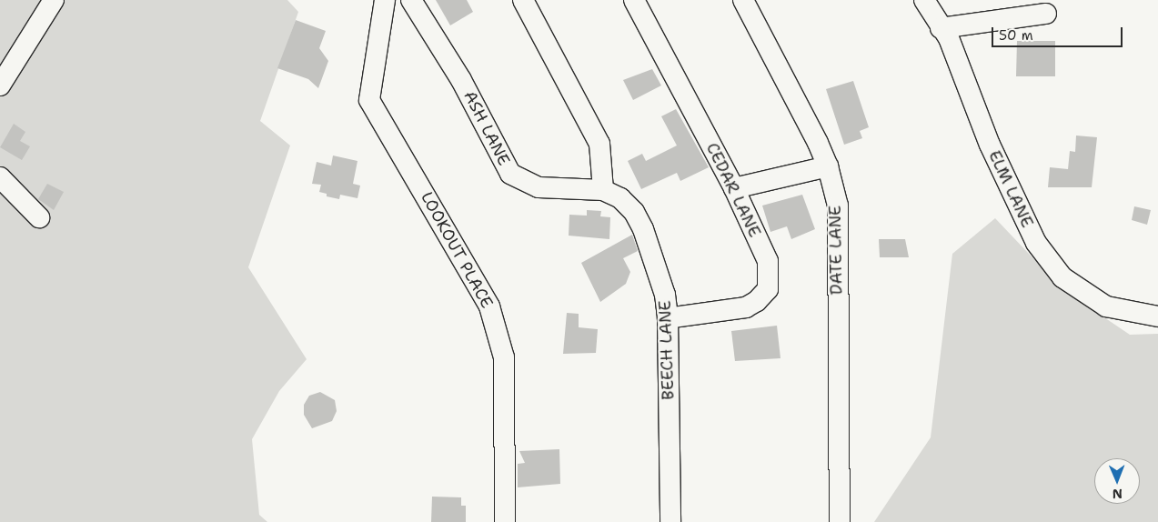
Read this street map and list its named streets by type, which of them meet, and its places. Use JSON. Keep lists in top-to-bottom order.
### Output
{
  "streets": {
    "street": [
      "ASH LANE",
      "ELM LANE",
      "CEDAR LANE",
      "LOOKOUT PLACE",
      "DATE LANE",
      "BEECH LANE"
    ]
  },
  "crossings": [
    ["ASH LANE", "BEECH LANE"],
    ["CEDAR LANE", "BEECH LANE"]
  ],
  "scale_bar": "50 m",
  "north": "bottom"
}
